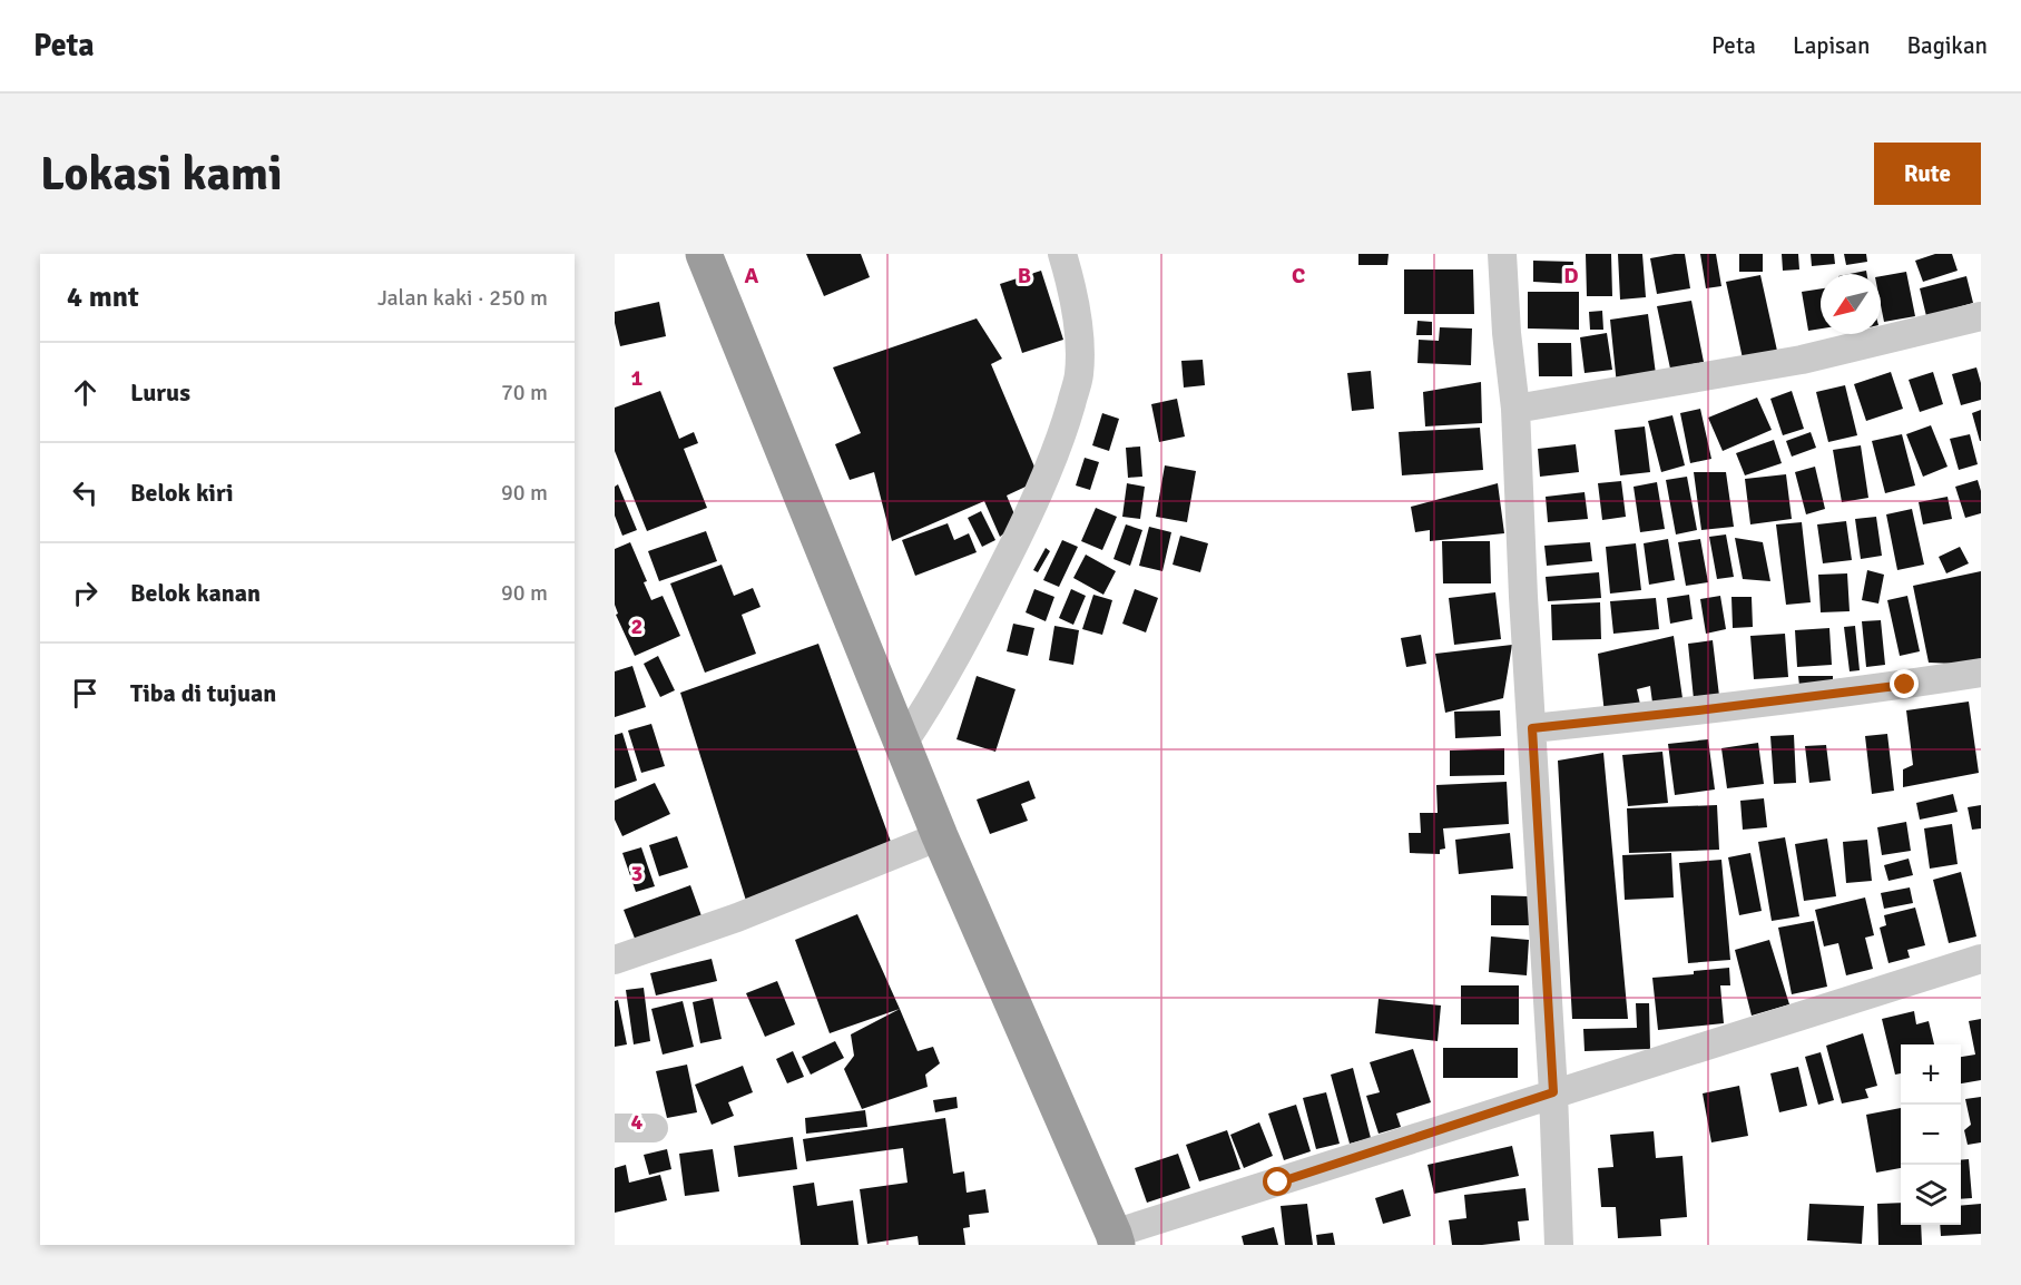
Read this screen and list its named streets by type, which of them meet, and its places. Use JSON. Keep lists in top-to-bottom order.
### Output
{
  "north": "bottom left",
  "page": {
    "header": "Peta",
    "nav": ["Peta", "Lapisan", "Bagikan"],
    "buttons": "Rute",
    "title": "Lokasi kami",
    "heading": ["4 mnt", "Jalan kaki · 250 m"],
    "list": [
      ["Lurus", "70 m"],
      ["Belok kiri", "90 m"],
      ["Belok kanan", "90 m"],
      "Tiba di tujuan"
    ],
    "map_buttons": ["+", "−"]
  },
  "grid": {
    "columns": [
      "A",
      "B",
      "C",
      "D"
    ],
    "rows": [
      "1",
      "2",
      "3",
      "4"
    ]
  }
}
